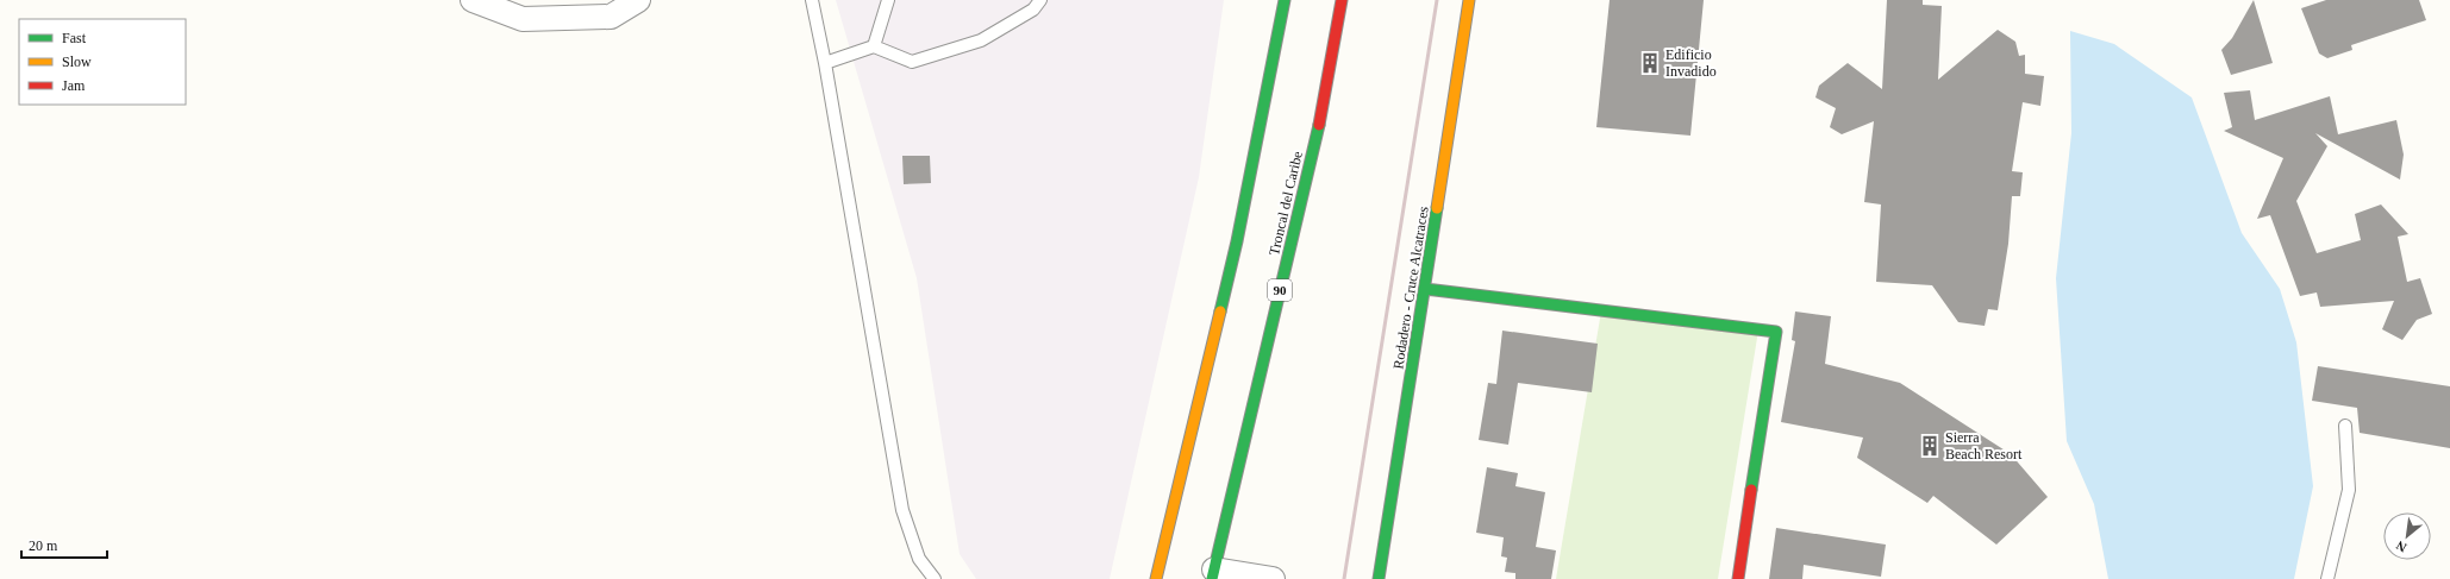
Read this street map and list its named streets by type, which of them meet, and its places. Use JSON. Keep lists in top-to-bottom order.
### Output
{
  "streets": {
    "main road": ["Troncal del Caribe", "Rodadero - Cruce Alcatraces", "90"]
  },
  "places": {
    "building": ["Edificio Invadido", "Sierra Beach Resort"]
  },
  "legend": ["Fast", "Slow", "Jam"],
  "scale_bar": "20 m",
  "north": "bottom left"
}
